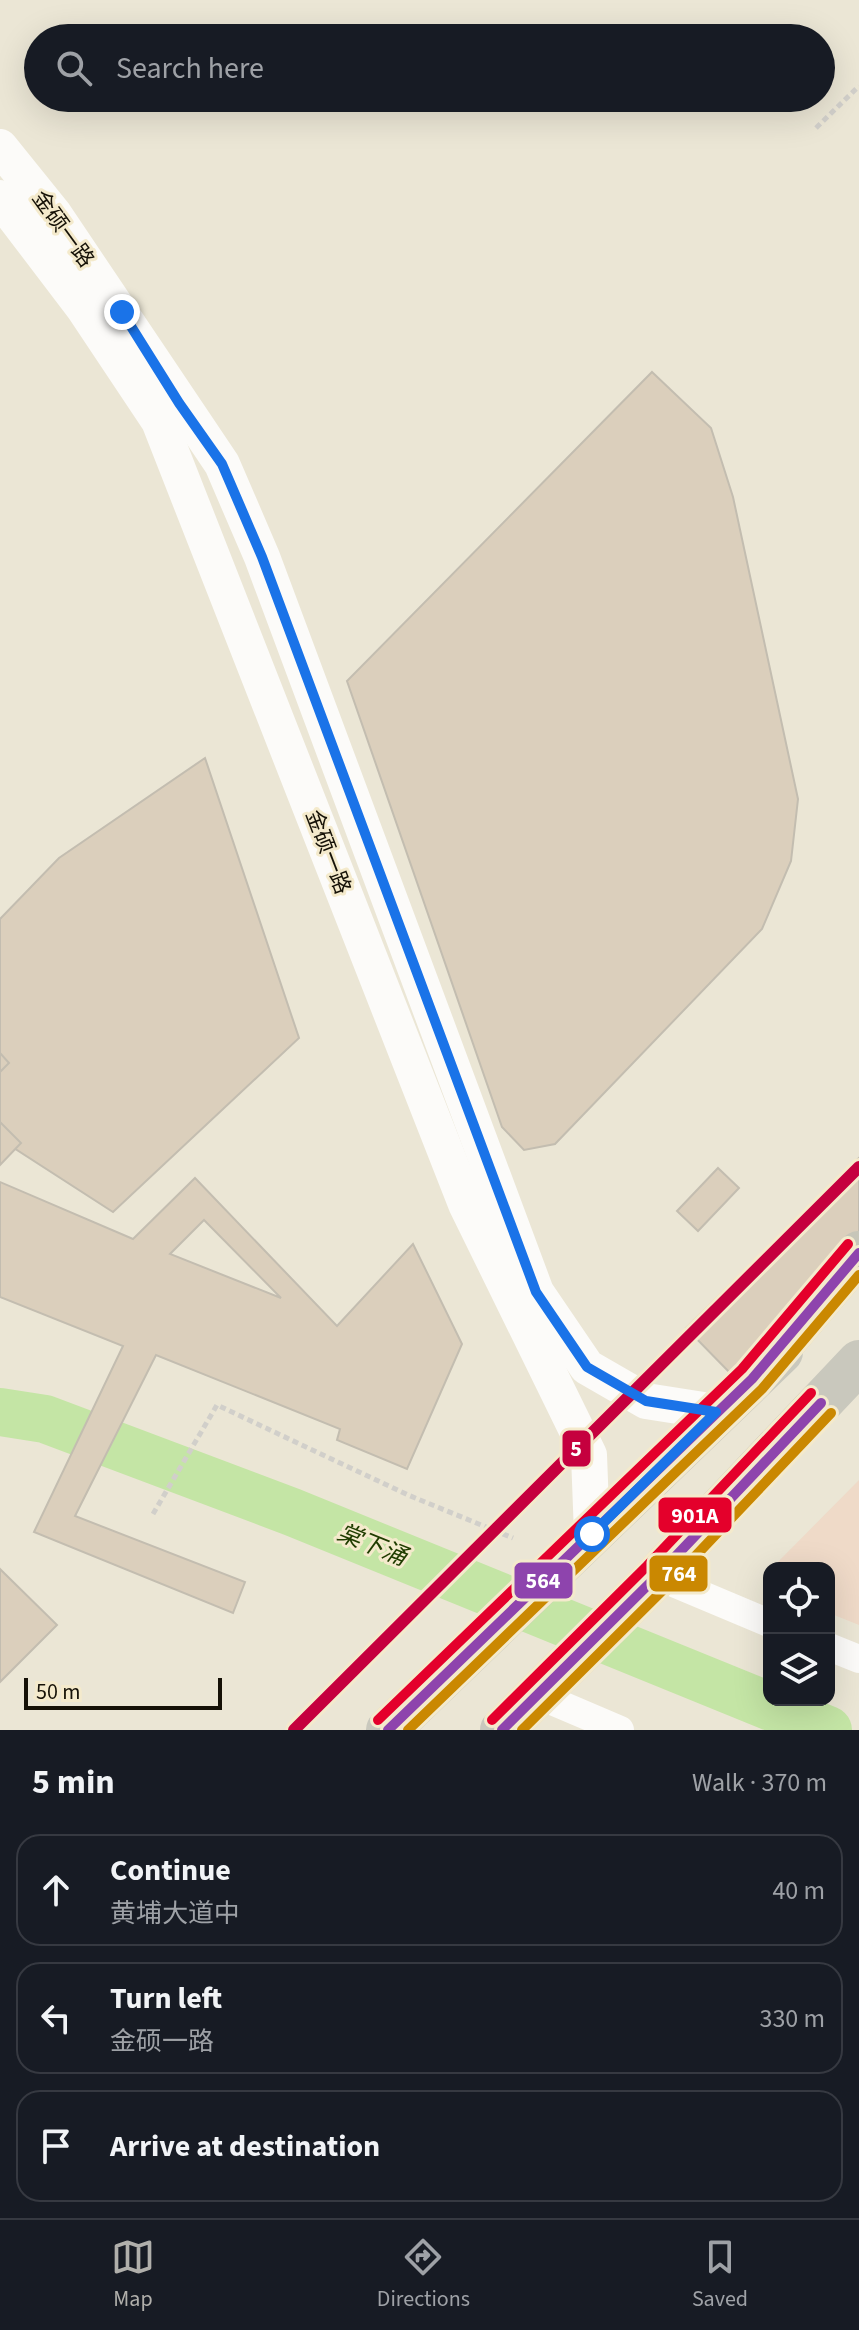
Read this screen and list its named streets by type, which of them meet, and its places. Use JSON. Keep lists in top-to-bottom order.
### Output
{
  "streets": {
    "street": ["金硕一路"]
  },
  "water": ["棠下涌"],
  "lines": [
    "metro line 5",
    "transit line 901A",
    "transit line 564",
    "transit line 764"
  ],
  "scale_bar": "50 m",
  "page": {
    "search": "Search here",
    "scale": "50 m",
    "heading": ["5 min", "Walk · 370 m"],
    "list": [
      ["Continue", "黄埔大道中", "40 m"],
      ["Turn left", "金硕一路", "330 m"],
      "Arrive at destination"
    ],
    "nav": ["Map", "Directions", "Saved"]
  }
}
